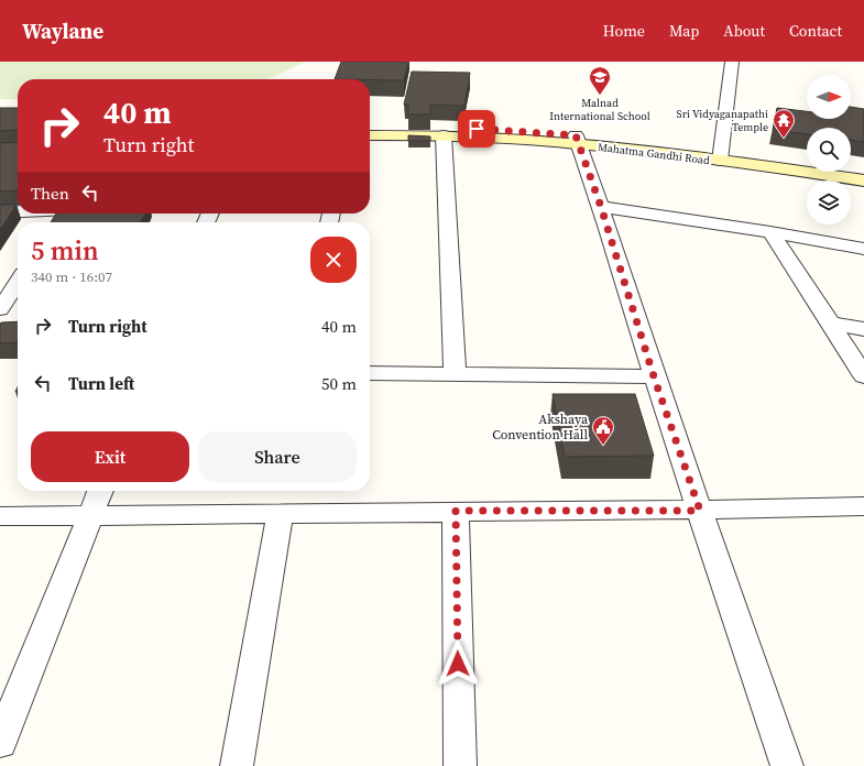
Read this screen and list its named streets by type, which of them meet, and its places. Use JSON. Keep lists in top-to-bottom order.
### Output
{
  "streets": {
    "street": ["Mahatma Gandhi Road"]
  },
  "places": {
    "school or university": ["Malnad International School"],
    "temple": ["Sri Vidyaganapathi Temple"],
    "public building": ["Akshaya Convention Hall"]
  },
  "north": "right",
  "page": {
    "header": "Waylane",
    "nav": [
      "Home",
      "Map",
      "About",
      "Contact"
    ],
    "turn": ["40 m", "Turn right"],
    "then": "Then",
    "heading": ["5 min", "340 m · 16:07"],
    "list": [
      {
        "name": "Turn right",
        "value": "40 m"
      },
      {
        "name": "Turn left",
        "value": "50 m"
      }
    ],
    "buttons": ["Exit", "Share"]
  }
}
